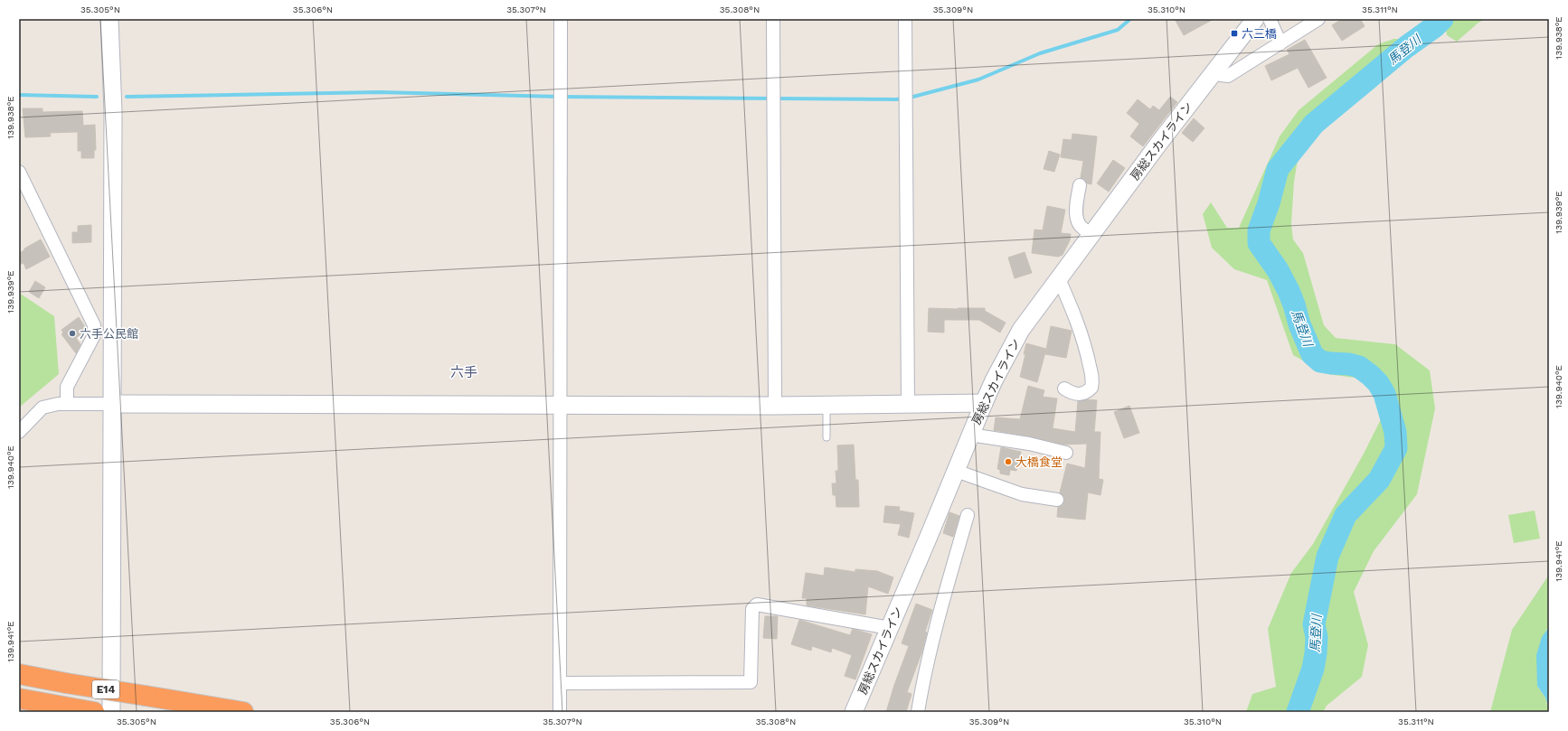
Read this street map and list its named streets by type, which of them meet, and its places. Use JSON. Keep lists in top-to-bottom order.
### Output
{
  "streets": {
    "highway": ["E14"],
    "street": ["房総スカイライン"]
  },
  "districts": ["六手"],
  "water": ["馬登川"],
  "places": {
    "transit": ["六三橋"],
    "other": ["六手公民館", "大橋食堂"]
  },
  "coordinates": [
    "35.305°N",
    "35.306°N",
    "35.307°N",
    "35.308°N",
    "35.309°N",
    "35.310°N",
    "35.311°N",
    "139.938°E",
    "139.939°E",
    "139.940°E",
    "139.941°E"
  ]
}
